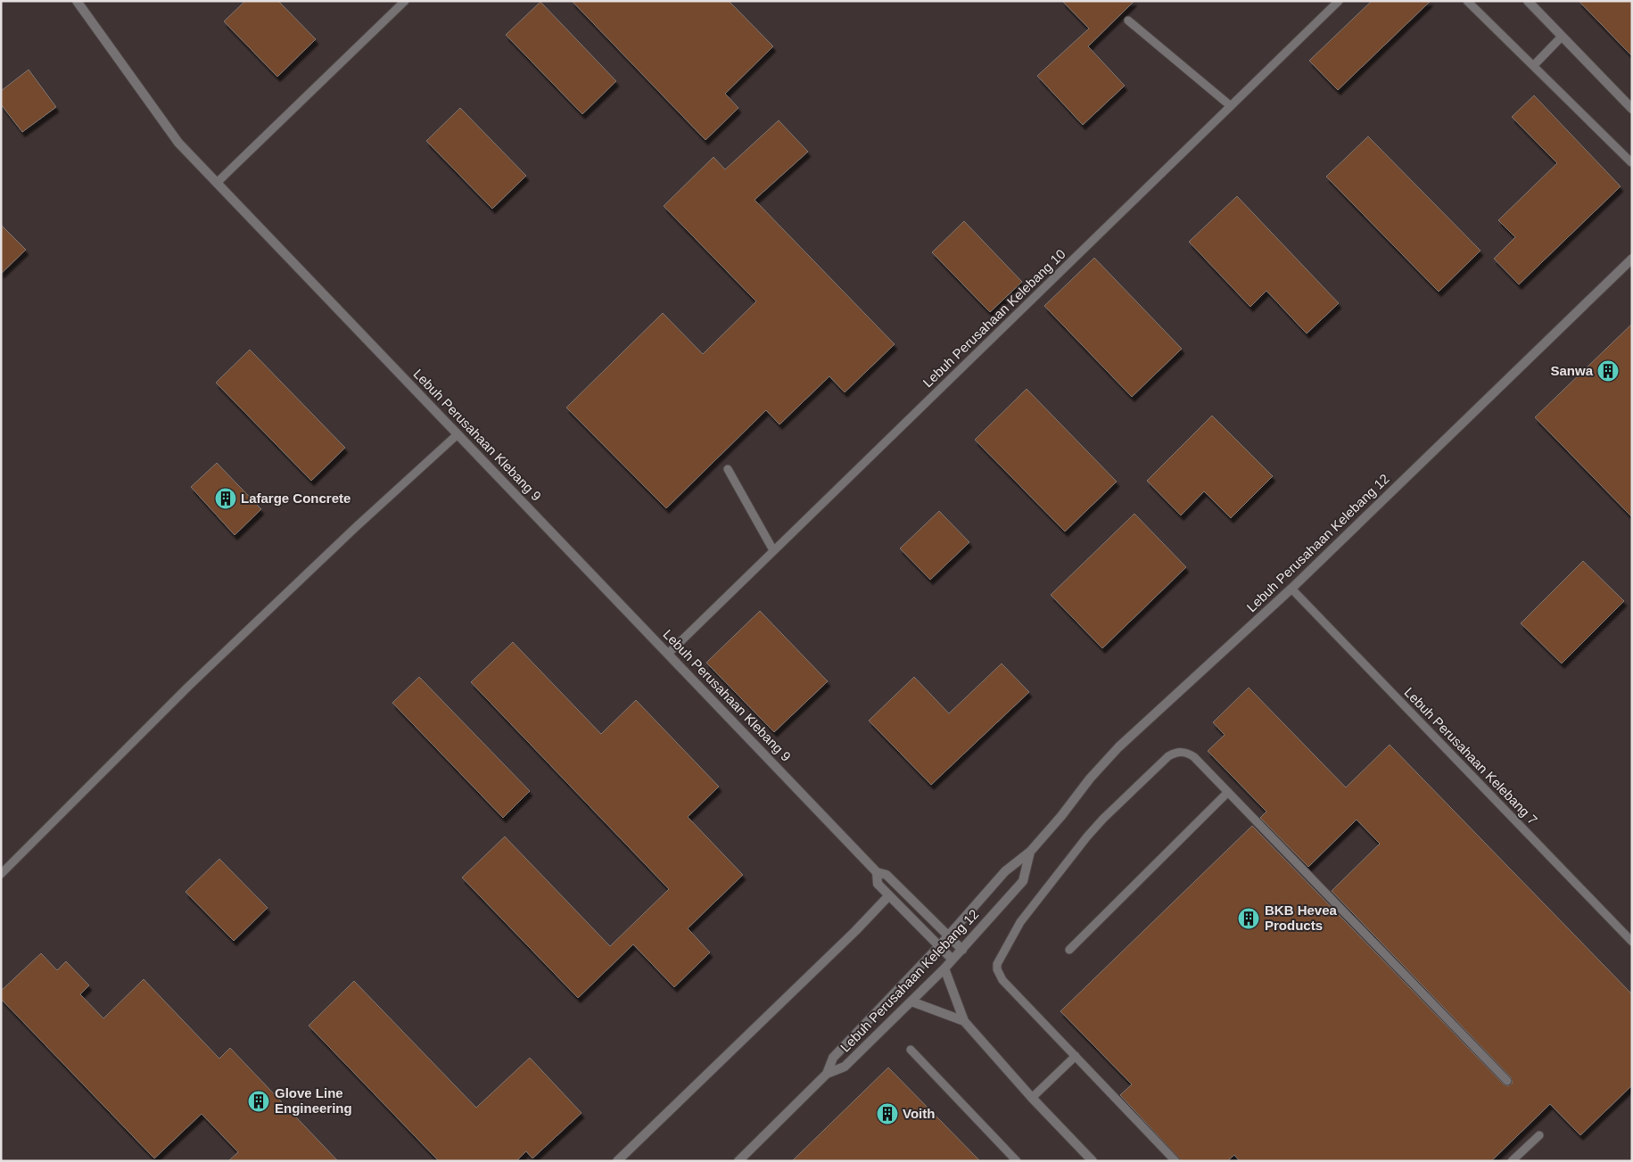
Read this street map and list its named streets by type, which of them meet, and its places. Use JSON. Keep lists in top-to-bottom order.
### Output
{
  "streets": {
    "street": ["Lebuh Perusahaan Klebang 9", "Lebuh Perusahaan Kelebang 12"],
    "lane": ["Lebuh Perusahaan Kelebang 10", "Lebuh Perusahaan Kelebang 7"]
  },
  "crossings": [
    ["Lebuh Perusahaan Kelebang 10", "Lebuh Perusahaan Klebang 9"],
    ["Lebuh Perusahaan Klebang 9", "Lebuh Perusahaan Kelebang 12"],
    ["Lebuh Perusahaan Kelebang 12", "Lebuh Perusahaan Kelebang 7"]
  ],
  "places": {
    "building": [
      "Sanwa",
      "Lafarge Concrete",
      "BKB Hevea Products",
      "Glove Line Engineering",
      "Voith"
    ]
  }
}
